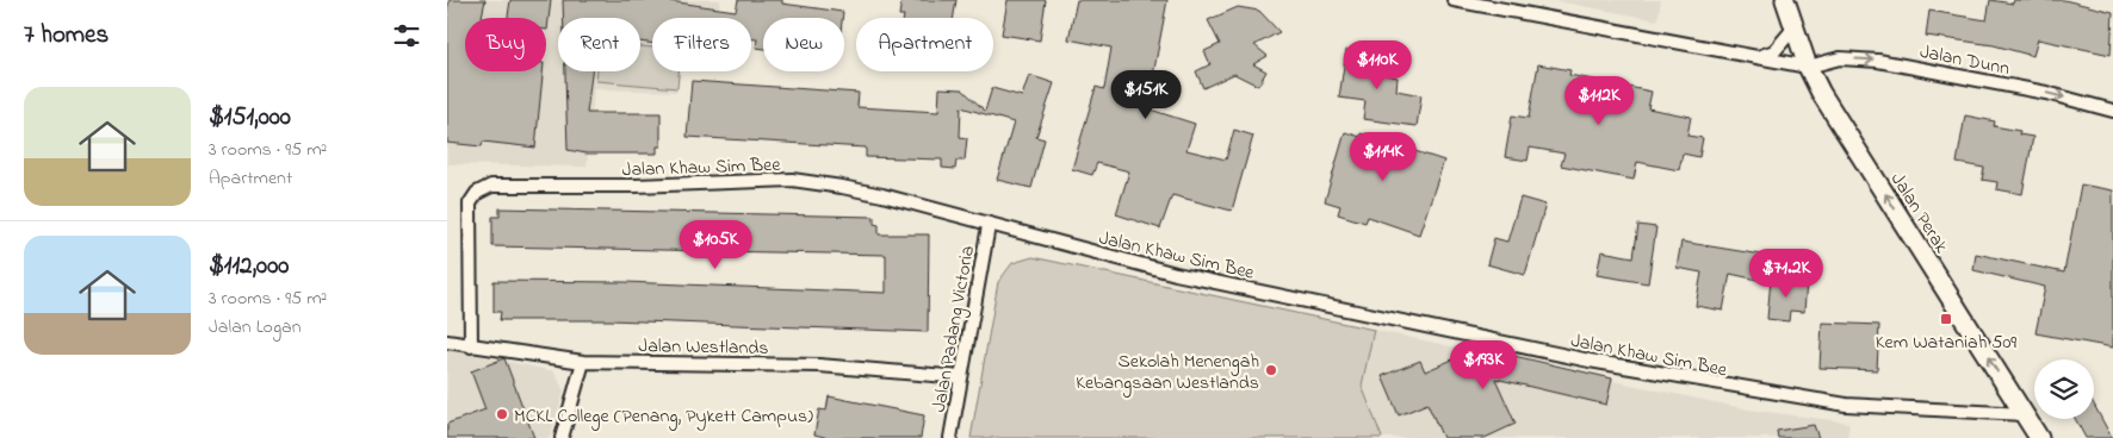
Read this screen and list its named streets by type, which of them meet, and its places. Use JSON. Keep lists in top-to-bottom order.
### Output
{
  "streets": {
    "main road": ["Jalan Perak"],
    "street": [
      "Jalan Dunn",
      "Jalan Khaw Sim Bee",
      "Jalan Padang Victoria",
      "Jalan Westlands"
    ]
  },
  "crossings": [
    ["Jalan Dunn", "Jalan Perak"],
    ["Jalan Khaw Sim Bee", "Jalan Perak"],
    ["Jalan Khaw Sim Bee", "Jalan Padang Victoria"],
    ["Jalan Khaw Sim Bee", "Jalan Westlands"],
    ["Jalan Padang Victoria", "Jalan Westlands"]
  ],
  "one_way": ["Jalan Dunn", "Jalan Perak"],
  "places": {
    "transit": ["Kem Wataniah 509"],
    "other": ["Sekolah Menengah Kebangsaan Westlands", "MCKL College (Penang, Pykett Campus)"]
  },
  "page": {
    "heading": "7 homes",
    "chip": [
      "Buy",
      "Rent",
      "Filters",
      "New",
      "Apartment"
    ],
    "price": [
      "$110K",
      "$151K",
      "$112K",
      "$114K",
      "$105K",
      "$71.2K",
      "$193K"
    ],
    "list": [
      {
        "name": "$151,000",
        "note": "3 rooms · 95 m² · Apartment"
      },
      {
        "name": "$112,000",
        "note": "3 rooms · 95 m² · Jalan Logan"
      }
    ]
  }
}
